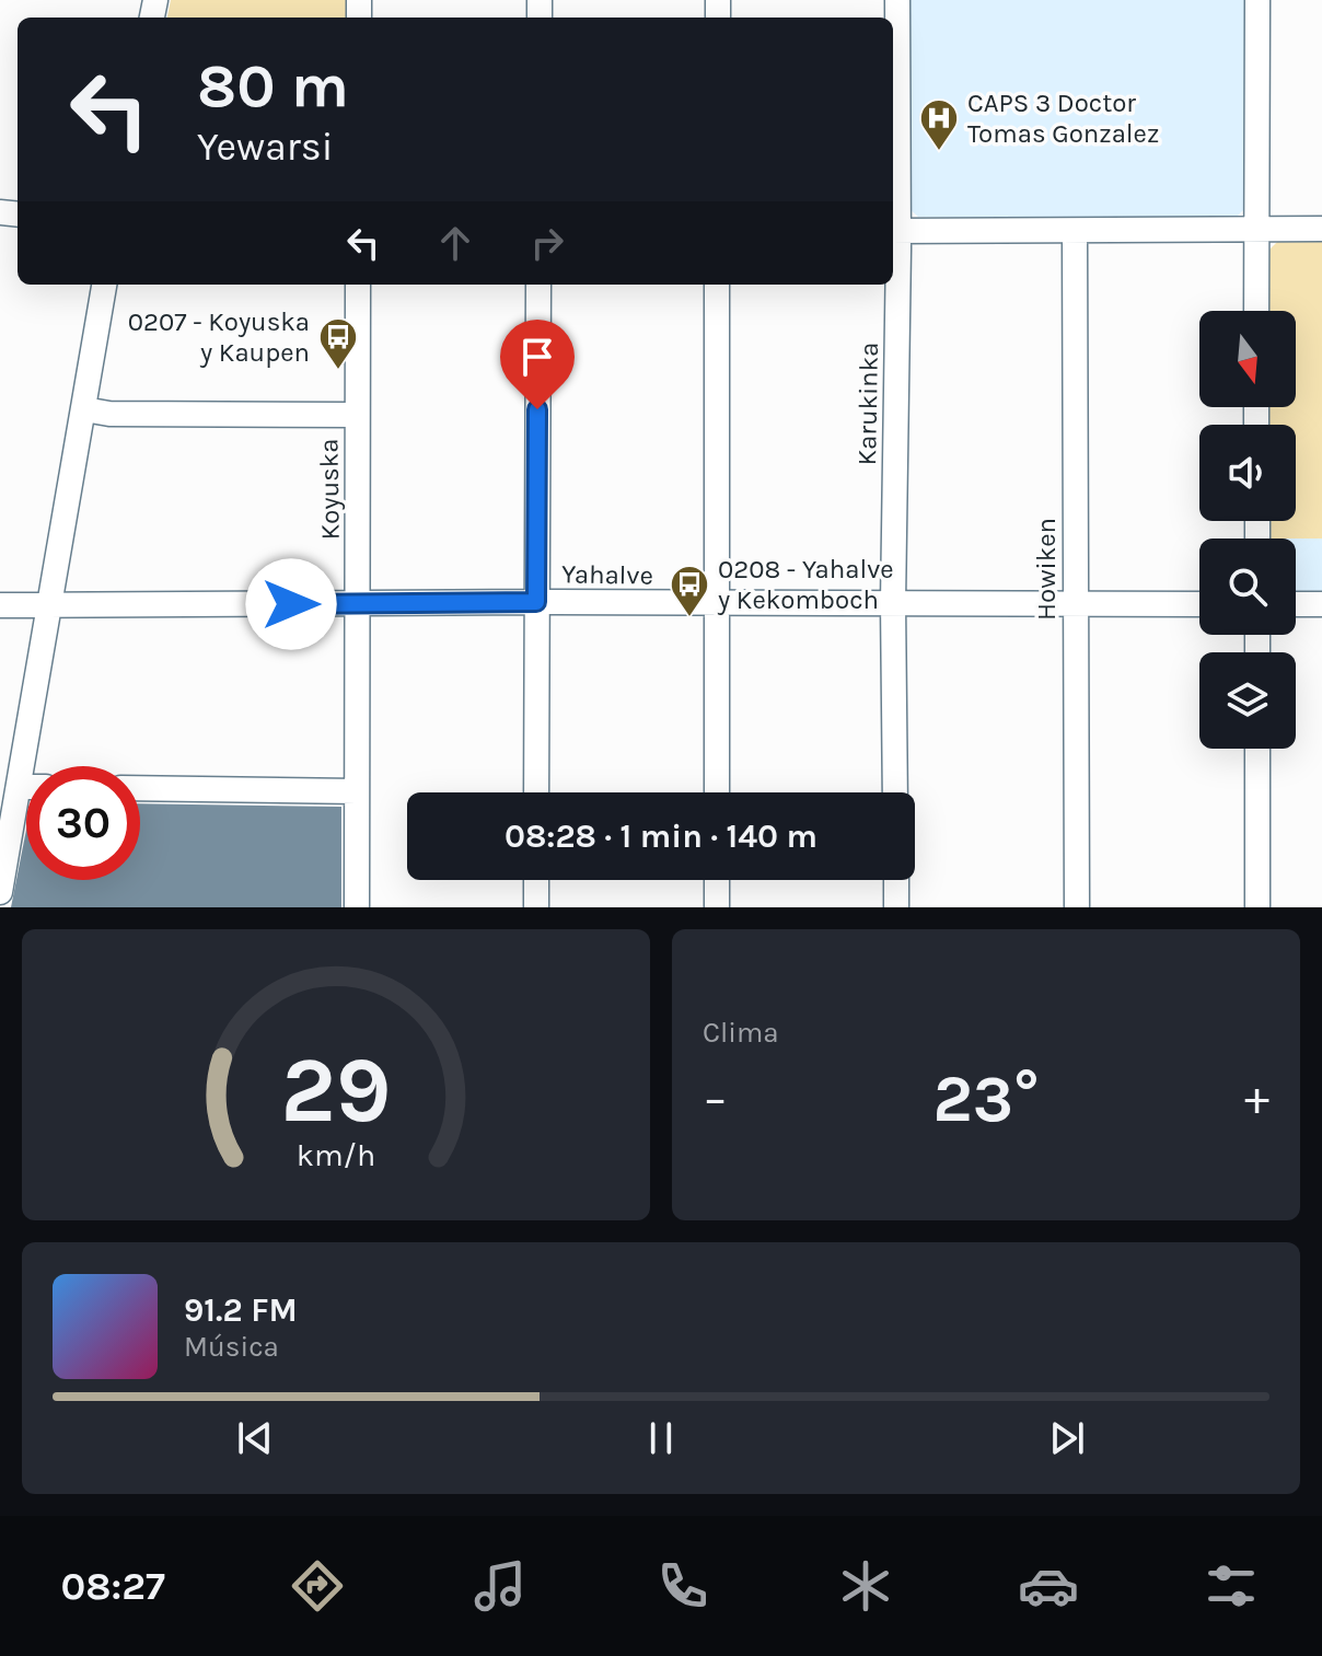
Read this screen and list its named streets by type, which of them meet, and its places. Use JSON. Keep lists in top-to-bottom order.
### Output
{
  "streets": {
    "street": [
      "Karukinka",
      "Koyuska",
      "Howiken",
      "Yahalve"
    ]
  },
  "crossings": [
    ["Karukinka", "Yahalve"],
    ["Koyuska", "Yahalve"],
    ["Howiken", "Yahalve"]
  ],
  "places": {
    "hospital": ["CAPS 3 Doctor Tomas Gonzalez"],
    "bus stop": ["0207 - Koyuska y Kaupen", "0208 - Yahalve y Kekomboch"]
  },
  "north": "bottom",
  "page": {
    "turn": ["80 m", "Yewarsi"],
    "limit": "30",
    "trip": "08:28 · 1 min · 140 m",
    "tile": "Clima",
    "heat": ["−", "23°", "+"],
    "song": ["91.2 FM", "Música"],
    "tabs": "08:27",
    "gauge": ["29", "km/h"]
  }
}
